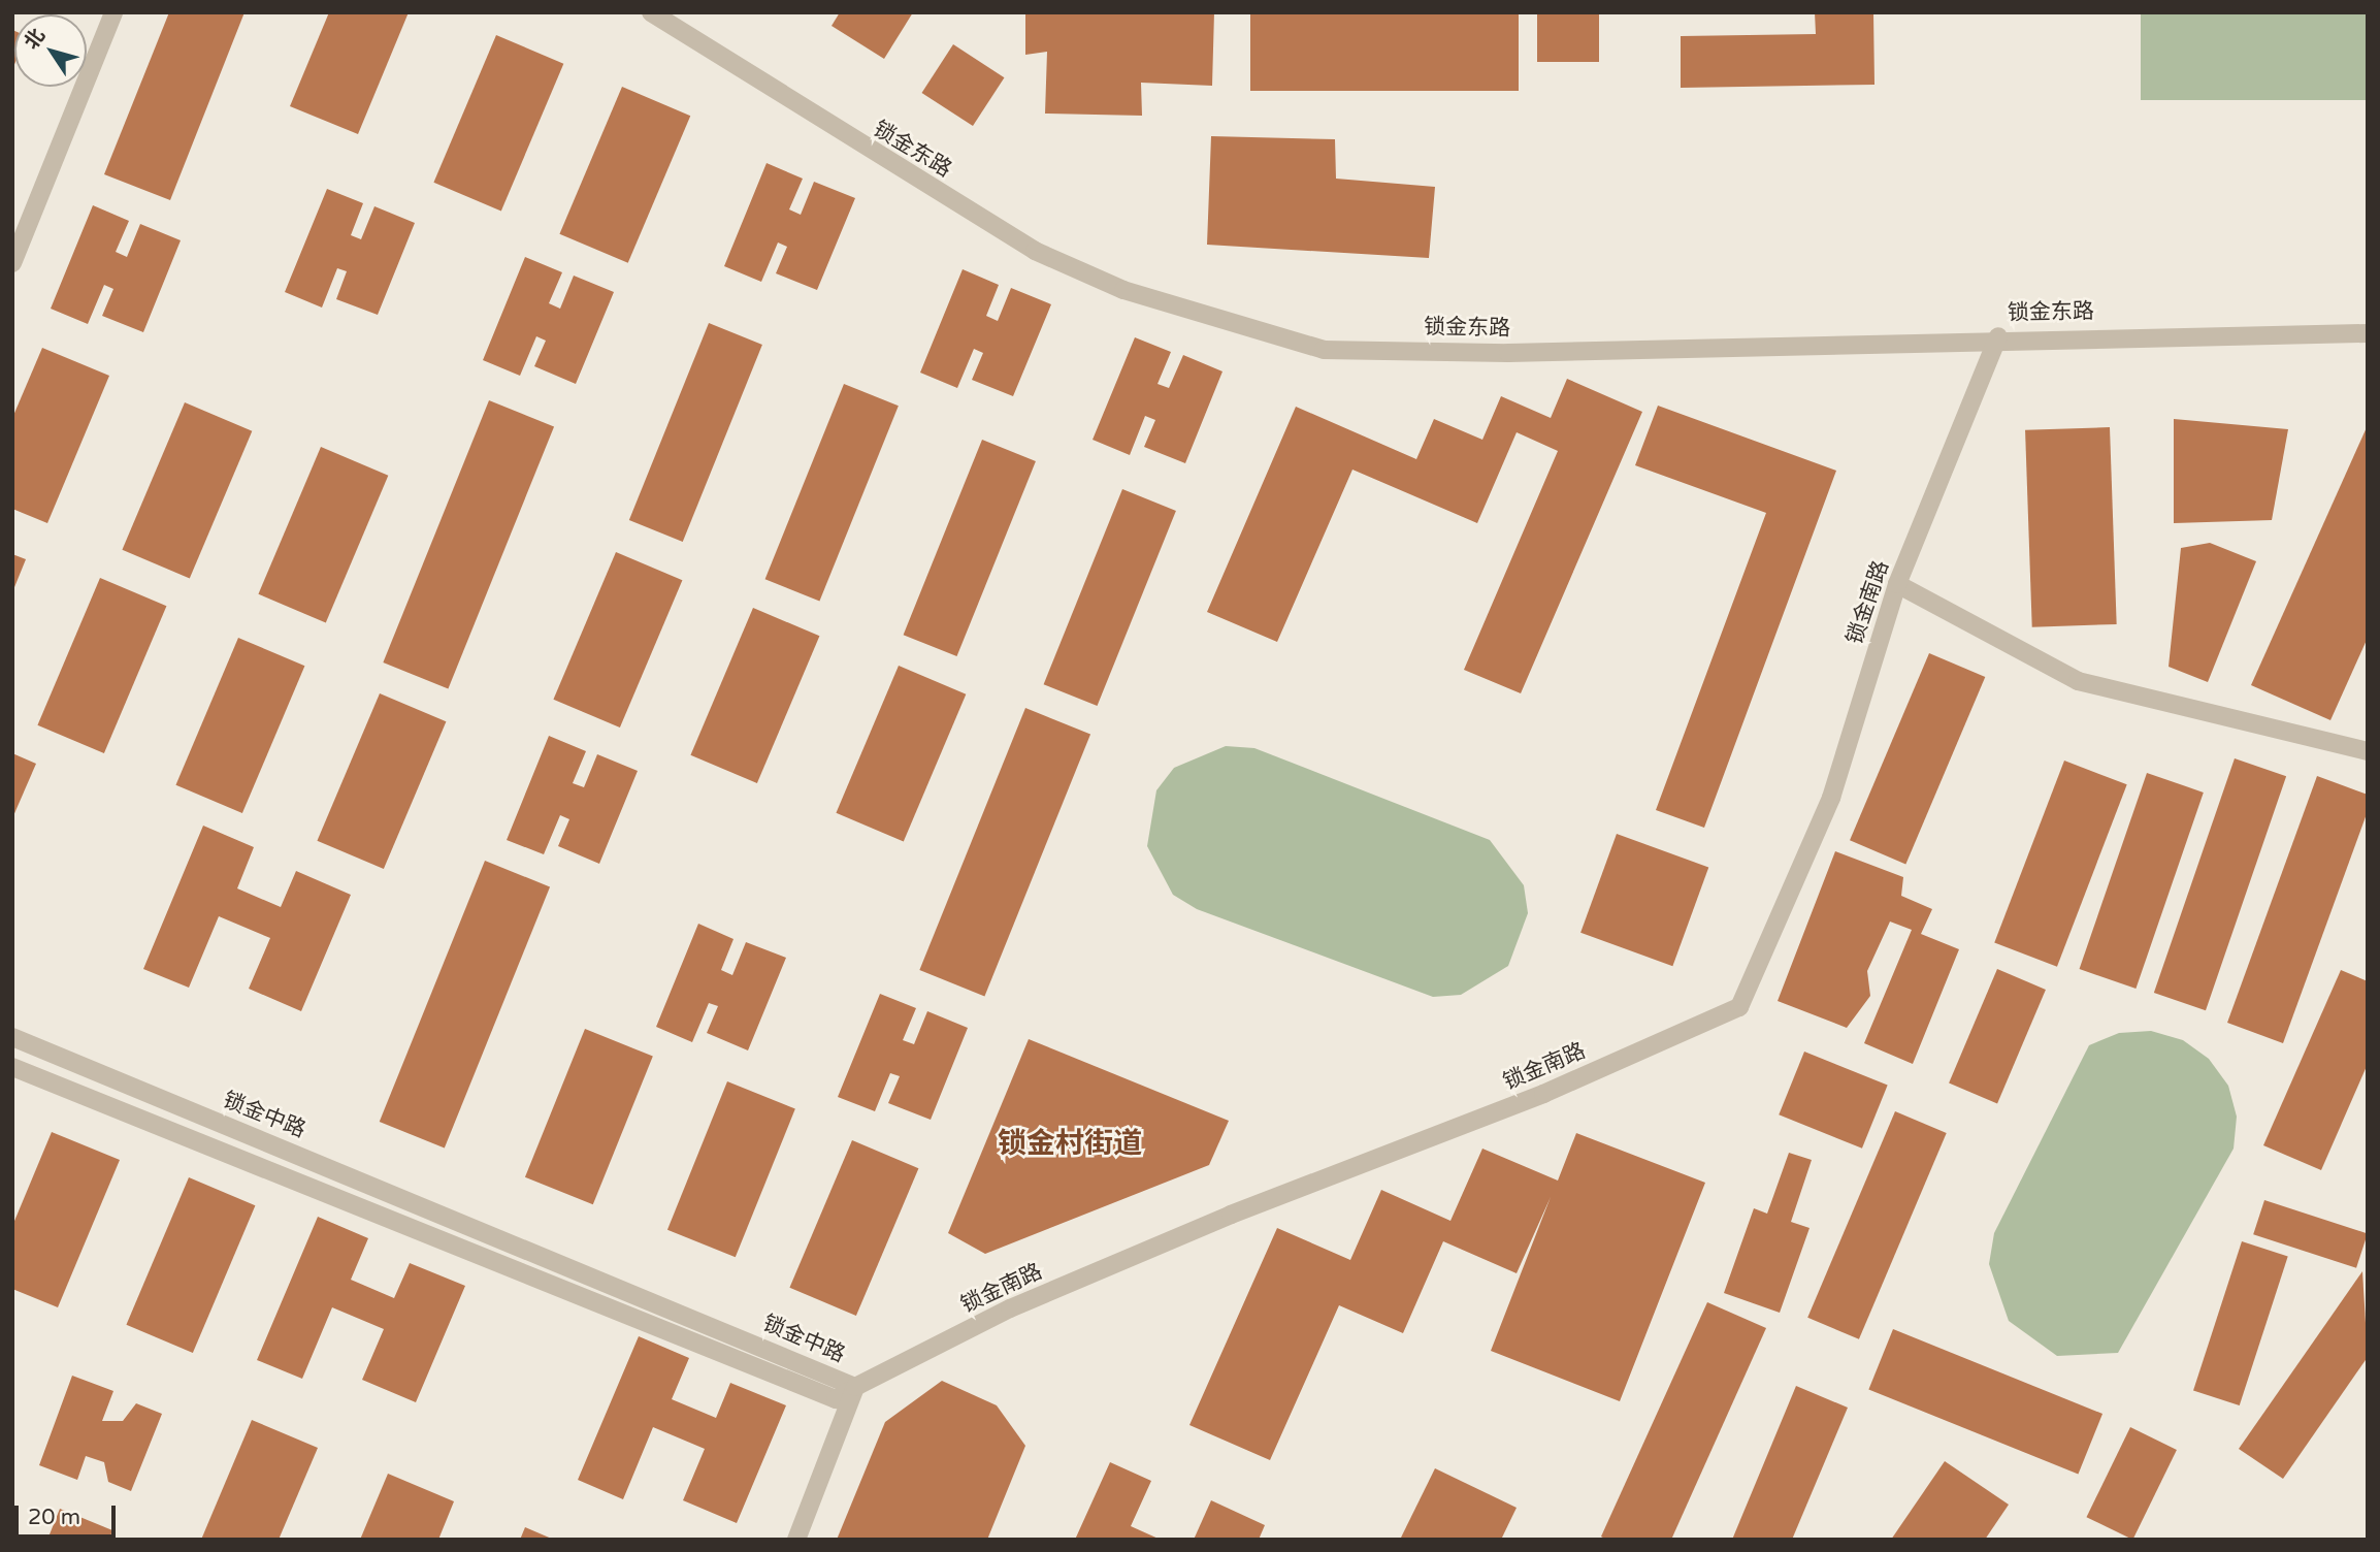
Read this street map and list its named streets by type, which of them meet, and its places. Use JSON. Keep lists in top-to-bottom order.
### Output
{
  "streets": {
    "street": ["锁金东路", "锁金南路", "锁金中路"]
  },
  "crossings": [
    ["锁金东路", "锁金南路"],
    ["锁金南路", "锁金中路"]
  ],
  "districts": ["锁金村街道"],
  "scale_bar": "20 m",
  "north": "top left"
}
